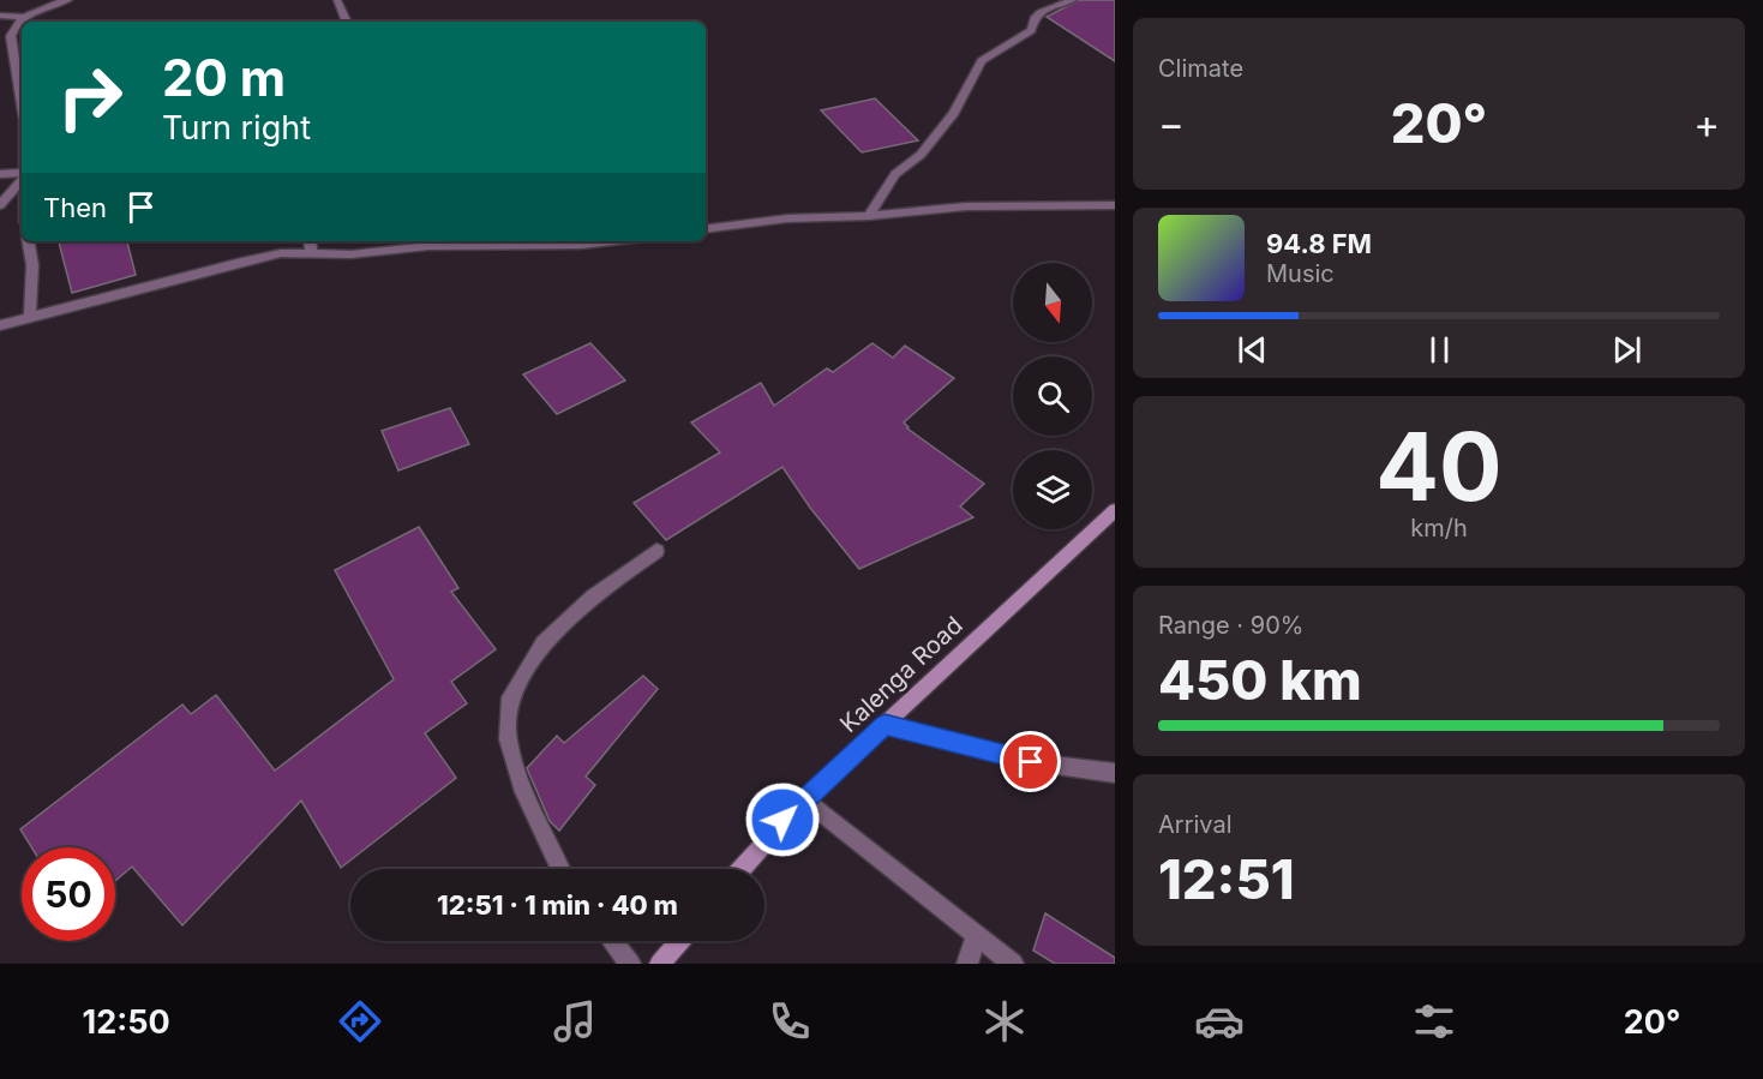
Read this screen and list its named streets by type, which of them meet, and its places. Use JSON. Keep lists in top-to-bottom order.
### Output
{
  "streets": {
    "main road": ["Kalenga Road"]
  },
  "north": "bottom",
  "page": {
    "tile": [
      "Climate",
      ["40", "km/h"],
      ["Range · 90%", "450 km"],
      ["Arrival", "12:51"]
    ],
    "turn": ["20 m", "Turn right"],
    "heat": ["−", "20°", "+"],
    "then": "Then",
    "song": ["94.8 FM", "Music"],
    "limit": "50",
    "trip": "12:51 · 1 min · 40 m",
    "tabs": ["12:50", "20°"]
  }
}
